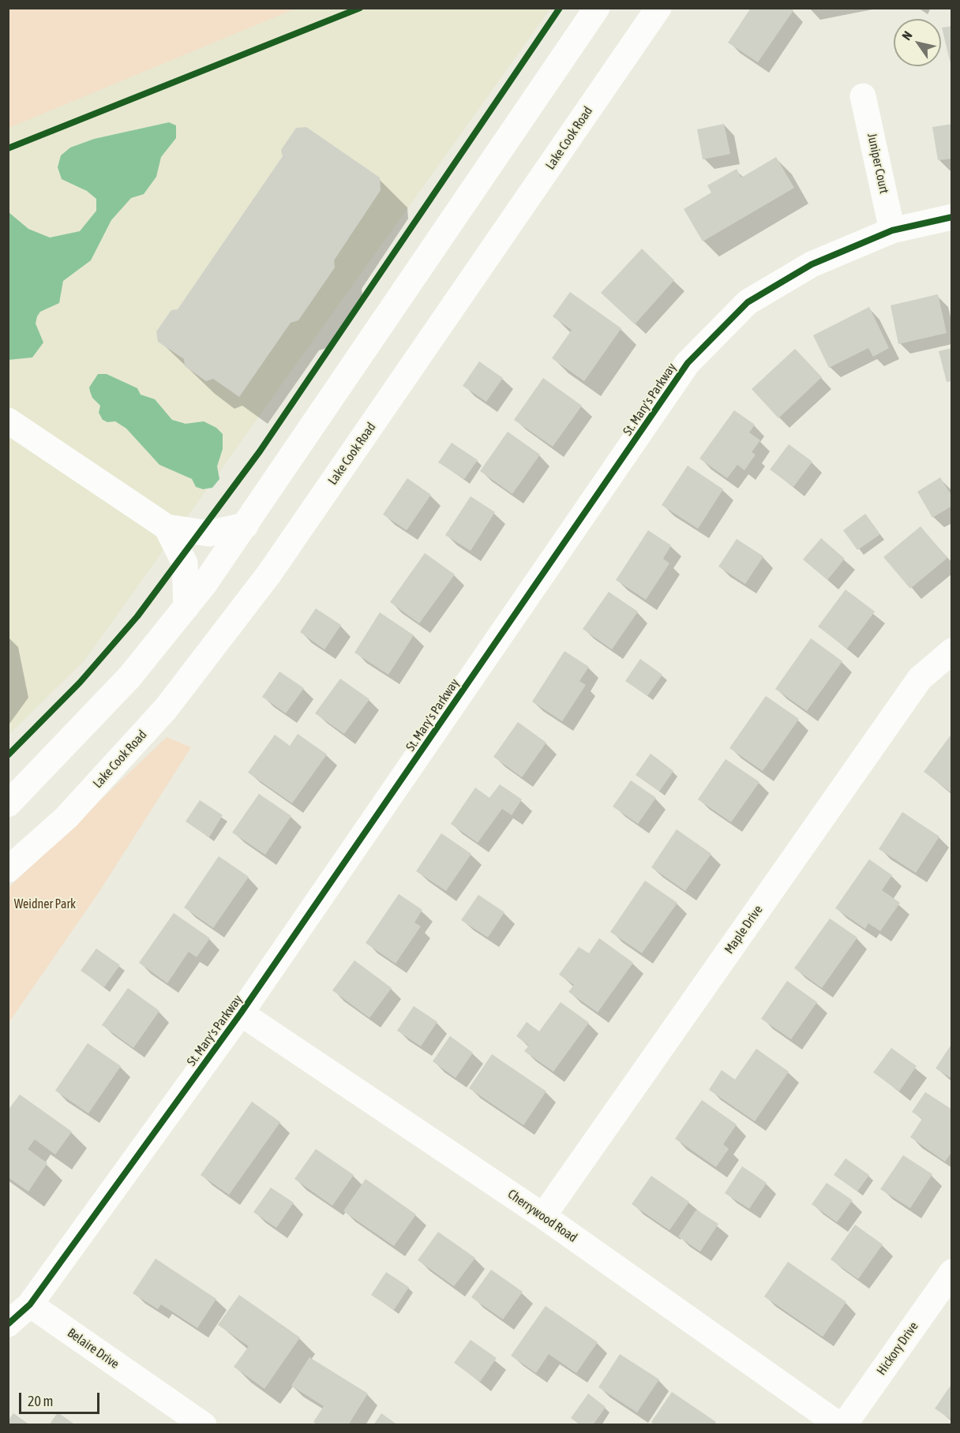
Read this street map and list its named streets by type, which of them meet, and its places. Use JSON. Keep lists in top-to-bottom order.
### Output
{
  "streets": {
    "street": [
      "Lake Cook Road",
      "Juniper Court",
      "St. Mary's Parkway",
      "Maple Drive",
      "Cherrywood Road",
      "Belaire Drive",
      "Hickory Drive"
    ]
  },
  "crossings": [
    ["Juniper Court", "St. Mary's Parkway"],
    ["St. Mary's Parkway", "Cherrywood Road"],
    ["St. Mary's Parkway", "Belaire Drive"],
    ["Maple Drive", "Cherrywood Road"]
  ],
  "parks": ["Weidner Park"],
  "scale_bar": "20 m",
  "north": "top left"
}
